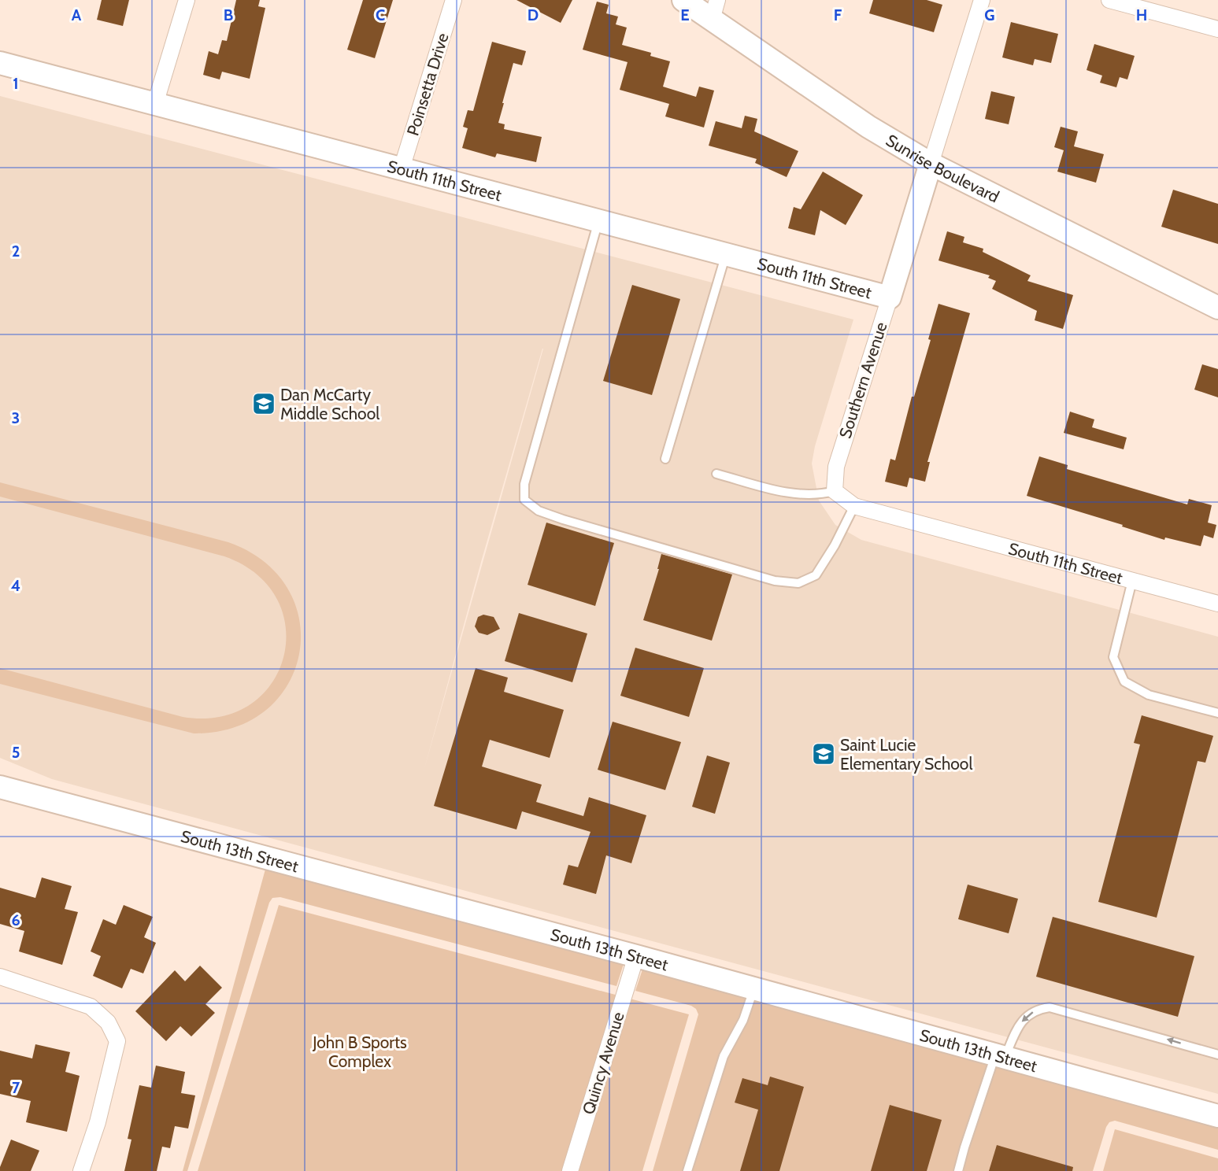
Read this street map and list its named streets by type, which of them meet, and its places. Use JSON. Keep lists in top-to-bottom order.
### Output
{
  "streets": {
    "street": [
      "Poinsetta Drive",
      "Sunrise Boulevard",
      "South 11th Street",
      "Southern Avenue",
      "South 13th Street",
      "Quincy Avenue"
    ]
  },
  "crossings": [
    ["Poinsetta Drive", "South 11th Street"],
    ["Sunrise Boulevard", "Southern Avenue"],
    ["South 11th Street", "Southern Avenue"],
    ["South 13th Street", "Quincy Avenue"]
  ],
  "parks": ["John B Sports Complex"],
  "places": {
    "school or university": ["Dan McCarty Middle School", "Saint Lucie Elementary School"]
  },
  "grid": {
    "columns": [
      "A",
      "B",
      "C",
      "D",
      "E",
      "F",
      "G",
      "H"
    ],
    "rows": [
      "1",
      "2",
      "3",
      "4",
      "5",
      "6",
      "7"
    ]
  }
}
